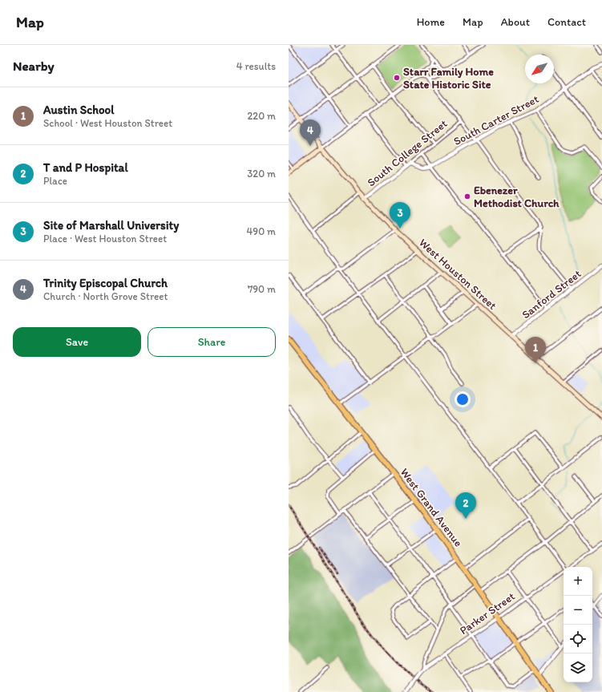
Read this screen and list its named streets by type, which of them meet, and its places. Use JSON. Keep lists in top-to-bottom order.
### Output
{
  "streets": {
    "highway": ["West Grand Avenue"],
    "main road": ["West Houston Street"],
    "street": [
      "South Carter Street",
      "South College Street",
      "Sanford Street",
      "Parker Street"
    ]
  },
  "crossings": [
    ["South College Street", "West Houston Street"],
    ["West Houston Street", "Sanford Street"],
    ["West Grand Avenue", "Parker Street"]
  ],
  "places": ["Starr Family Home State Historic Site", "Ebenezer Methodist Church"],
  "north": "bottom left",
  "page": {
    "header": "Map",
    "nav": [
      "Home",
      "Map",
      "About",
      "Contact"
    ],
    "heading": ["Nearby", "4 results"],
    "list": [
      {
        "mark": "1",
        "name": "Austin School",
        "note": "School · West Houston Street",
        "value": "220 m"
      },
      {
        "mark": "2",
        "name": "T and P Hospital",
        "note": "Place",
        "value": "320 m"
      },
      {
        "mark": "3",
        "name": "Site of Marshall University",
        "note": "Place · West Houston Street",
        "value": "490 m"
      },
      {
        "mark": "4",
        "name": "Trinity Episcopal Church",
        "note": "Church · North Grove Street",
        "value": "790 m"
      }
    ],
    "pins": [
      "4",
      "3",
      "1",
      "2"
    ],
    "buttons": ["Save", "Share"],
    "map_buttons": ["+", "−"]
  }
}
